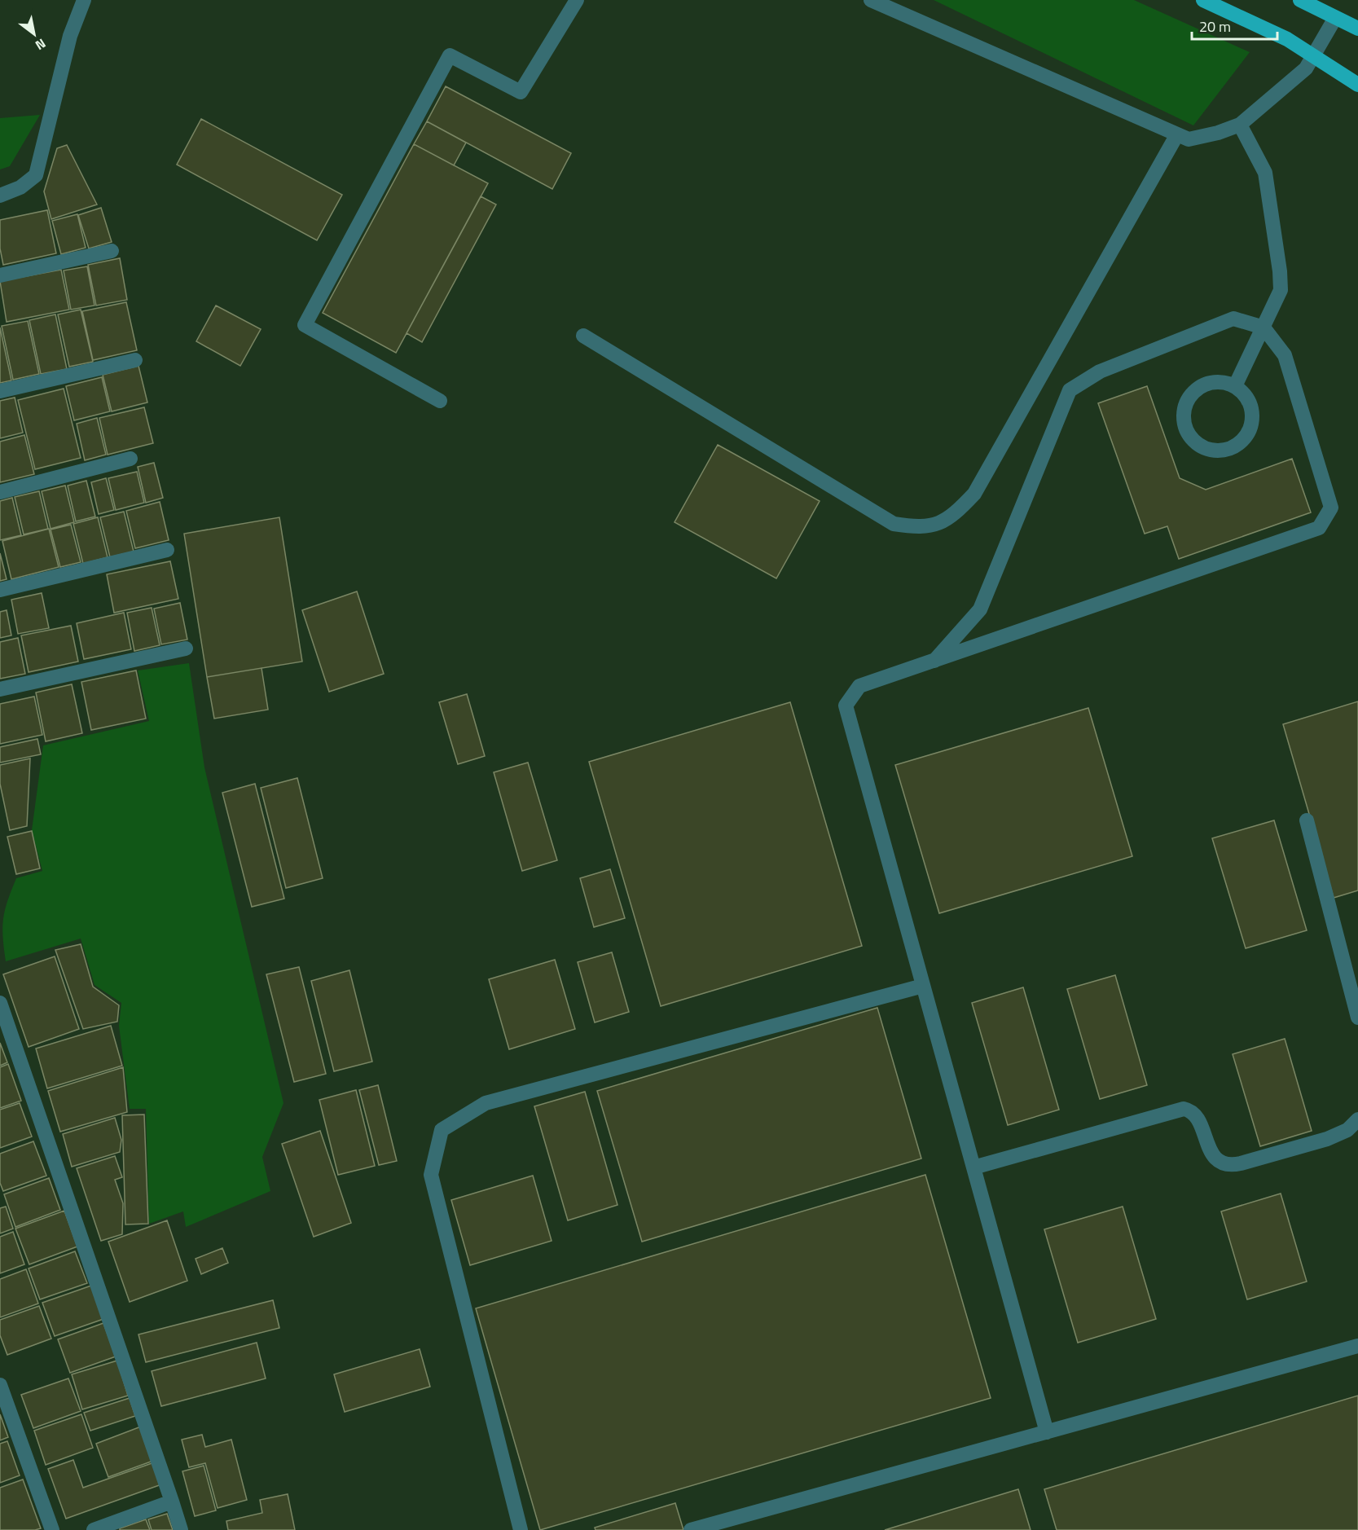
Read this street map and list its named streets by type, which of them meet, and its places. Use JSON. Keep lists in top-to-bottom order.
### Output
{
  "scale_bar": "20 m",
  "north": "bottom right"
}
